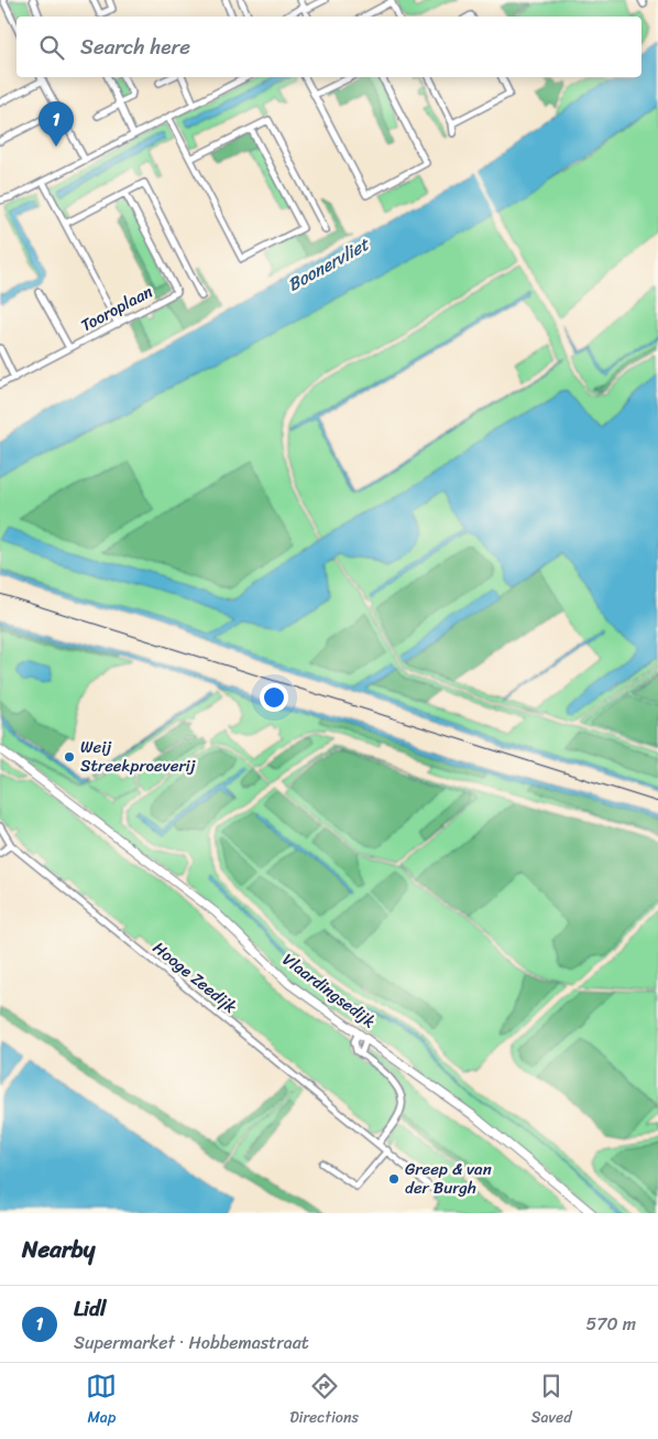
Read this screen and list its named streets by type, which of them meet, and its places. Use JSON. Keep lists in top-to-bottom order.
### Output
{
  "streets": {
    "street": ["Tooroplaan", "Hooge Zeedijk", "Vlaardingsedijk"]
  },
  "water": ["Boonervliet"],
  "places": ["Weij Streekproeverij", "Greep & van der Burgh"],
  "page": {
    "search": "Search here",
    "pins": "1",
    "heading": "Nearby",
    "list": [
      {
        "mark": "1",
        "name": "Lidl",
        "note": "Supermarket · Hobbemastraat",
        "value": "570 m"
      }
    ],
    "nav": ["Map", "Directions", "Saved"]
  }
}
